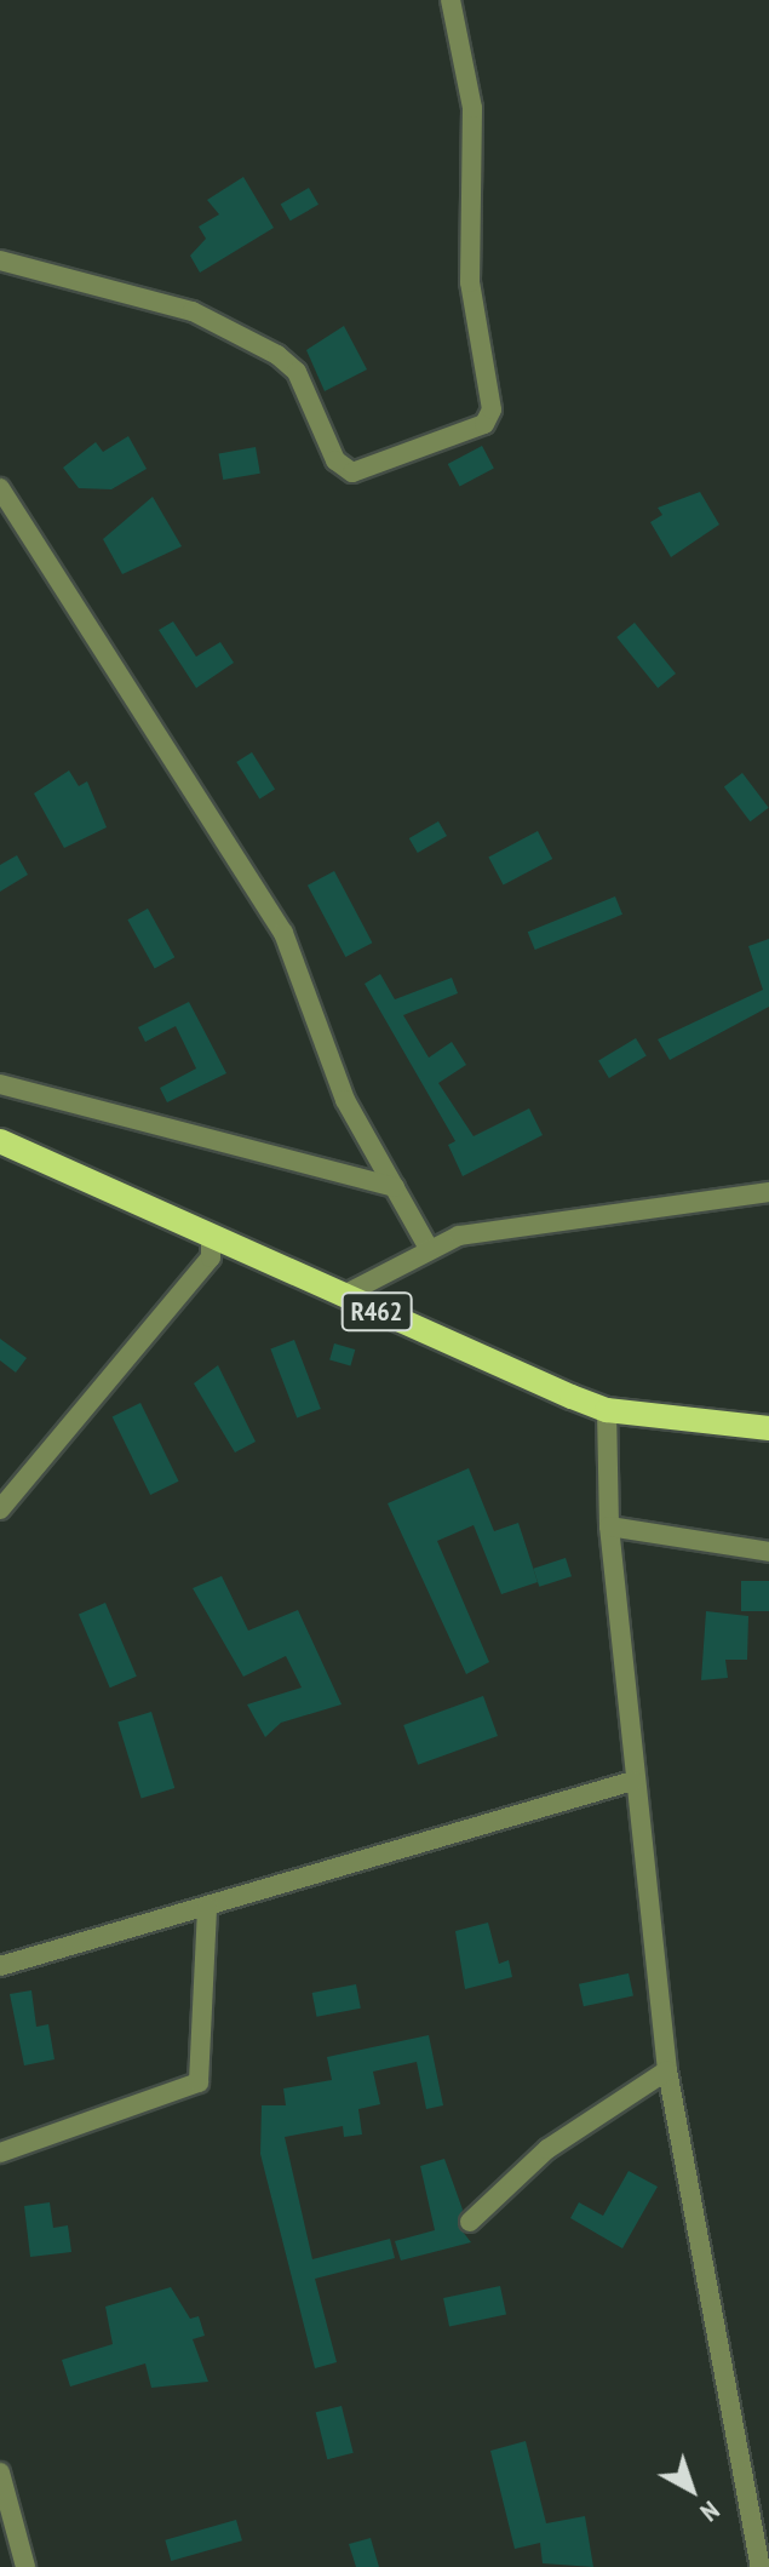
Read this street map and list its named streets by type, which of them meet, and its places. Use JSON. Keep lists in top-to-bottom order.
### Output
{
  "streets": {
    "main road": ["R462"]
  },
  "north": "bottom right"
}
